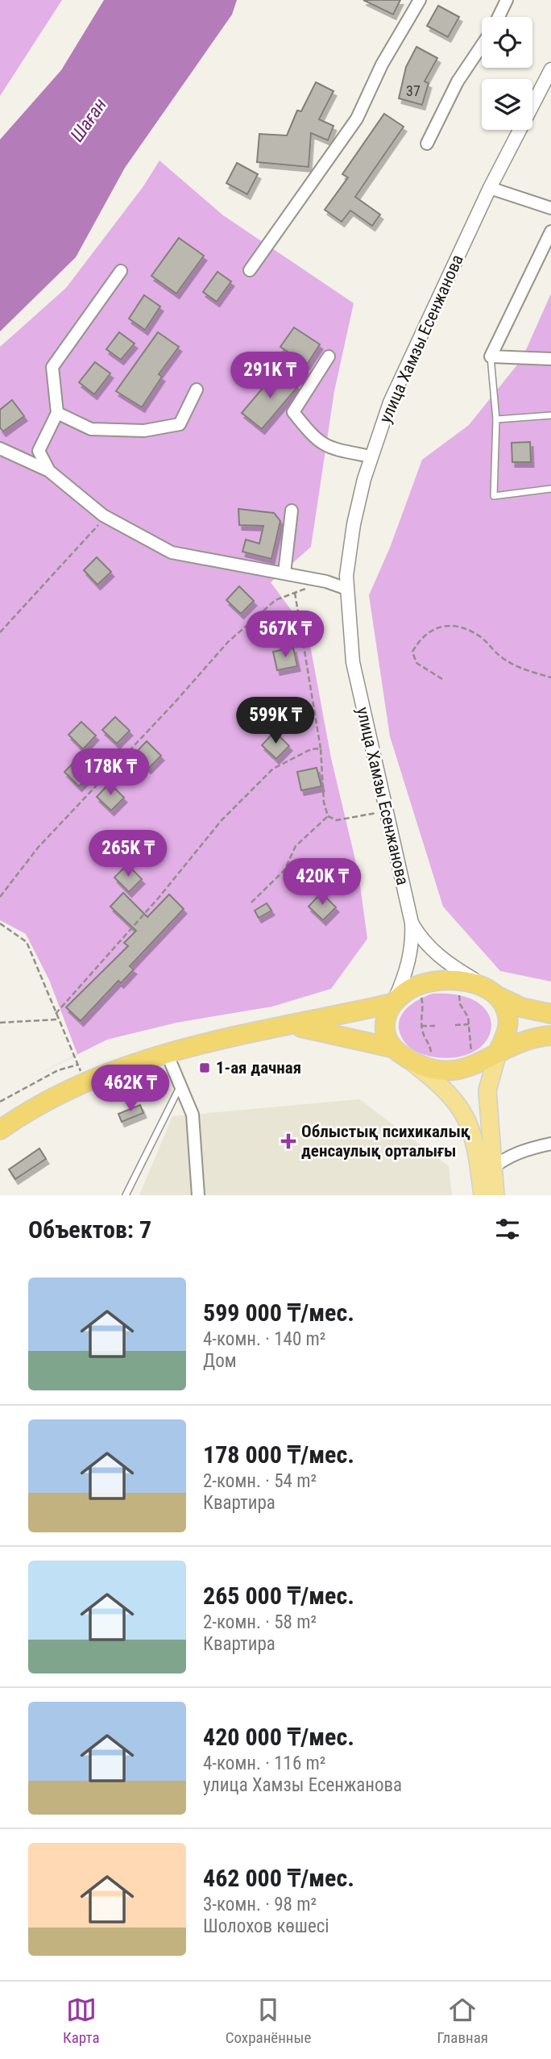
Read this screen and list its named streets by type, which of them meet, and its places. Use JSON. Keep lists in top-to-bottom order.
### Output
{
  "streets": {
    "street": ["улица Хамзы Есенжанова"]
  },
  "water": ["Шаған"],
  "places": {
    "transit": ["1-ая дачная"],
    "health": ["Облыстық психикалық денсаулық орталығы"]
  },
  "house_numbers": ["37"],
  "page": {
    "price": [
      "291K ₸",
      "567K ₸",
      "599K ₸",
      "178K ₸",
      "265K ₸",
      "420K ₸",
      "462K ₸"
    ],
    "heading": "Объектов: 7",
    "list": [
      {
        "name": "599 000 ₸/мес.",
        "note": "4-комн. · 140 m² · Дом"
      },
      {
        "name": "178 000 ₸/мес.",
        "note": "2-комн. · 54 m² · Квартира"
      },
      {
        "name": "265 000 ₸/мес.",
        "note": "2-комн. · 58 m² · Квартира"
      },
      {
        "name": "420 000 ₸/мес.",
        "note": "4-комн. · 116 m² · улица Хамзы Есенжанова"
      },
      {
        "name": "462 000 ₸/мес.",
        "note": "3-комн. · 98 m² · Шолохов көшесі"
      }
    ],
    "tabs": ["Карта", "Сохранённые", "Главная"]
  }
}
